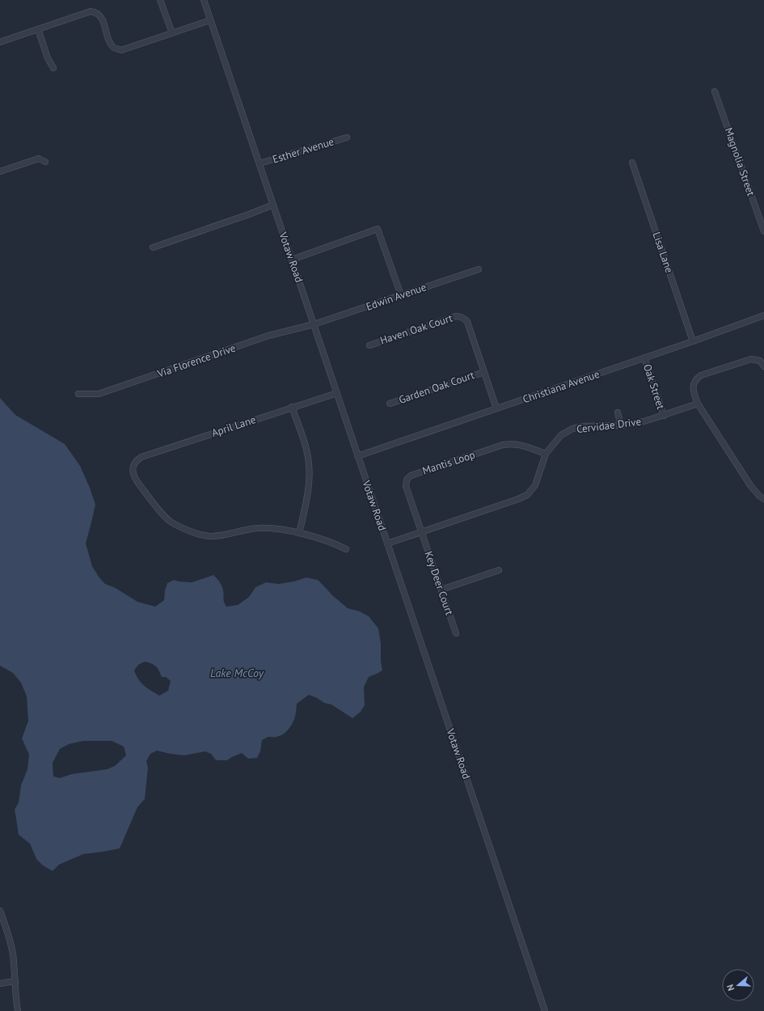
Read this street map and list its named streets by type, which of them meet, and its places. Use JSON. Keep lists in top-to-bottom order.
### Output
{
  "streets": {
    "street": [
      "Esther Avenue",
      "Magnolia Street",
      "Lisa Lane",
      "Votaw Road",
      "Edwin Avenue",
      "Haven Oak Court",
      "Via Florence Drive",
      "Christiana Avenue",
      "Oak Street",
      "Garden Oak Court",
      "Cervidae Drive",
      "April Lane",
      "Mantis Loop",
      "Key Deer Court"
    ]
  },
  "crossings": [
    ["Esther Avenue", "Votaw Road"],
    ["Lisa Lane", "Christiana Avenue"],
    ["Votaw Road", "Edwin Avenue"],
    ["Votaw Road", "Via Florence Drive"],
    ["Votaw Road", "Christiana Avenue"],
    ["Votaw Road", "Cervidae Drive"],
    ["Votaw Road", "April Lane"],
    ["Edwin Avenue", "Via Florence Drive"],
    ["Haven Oak Court", "Christiana Avenue"],
    ["Haven Oak Court", "Garden Oak Court"],
    ["Christiana Avenue", "Oak Street"],
    ["Oak Street", "Cervidae Drive"],
    ["Cervidae Drive", "Mantis Loop"],
    ["Cervidae Drive", "Key Deer Court"],
    ["Mantis Loop", "Key Deer Court"]
  ],
  "water": ["Lake McCoy"],
  "north": "left"
}
